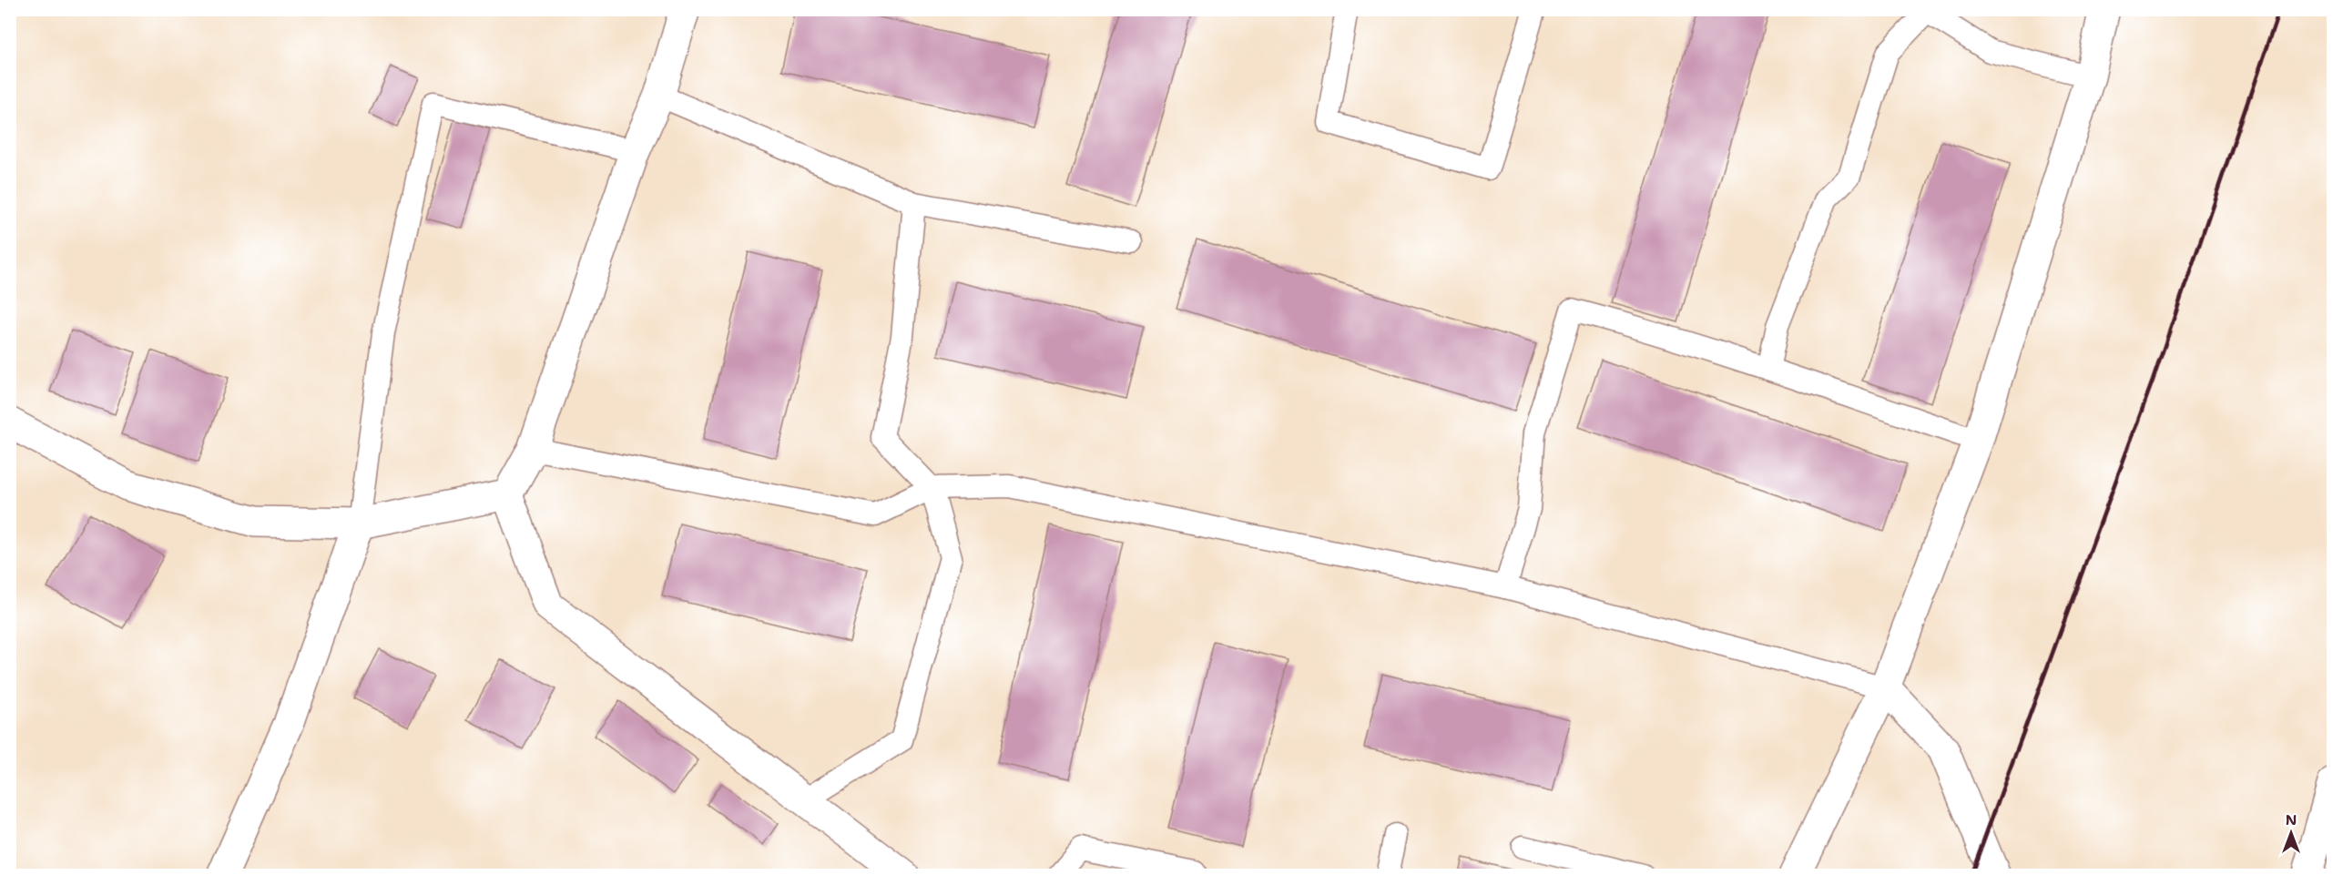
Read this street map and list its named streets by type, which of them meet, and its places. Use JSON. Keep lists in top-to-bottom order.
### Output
{
  "north": "top"
}
